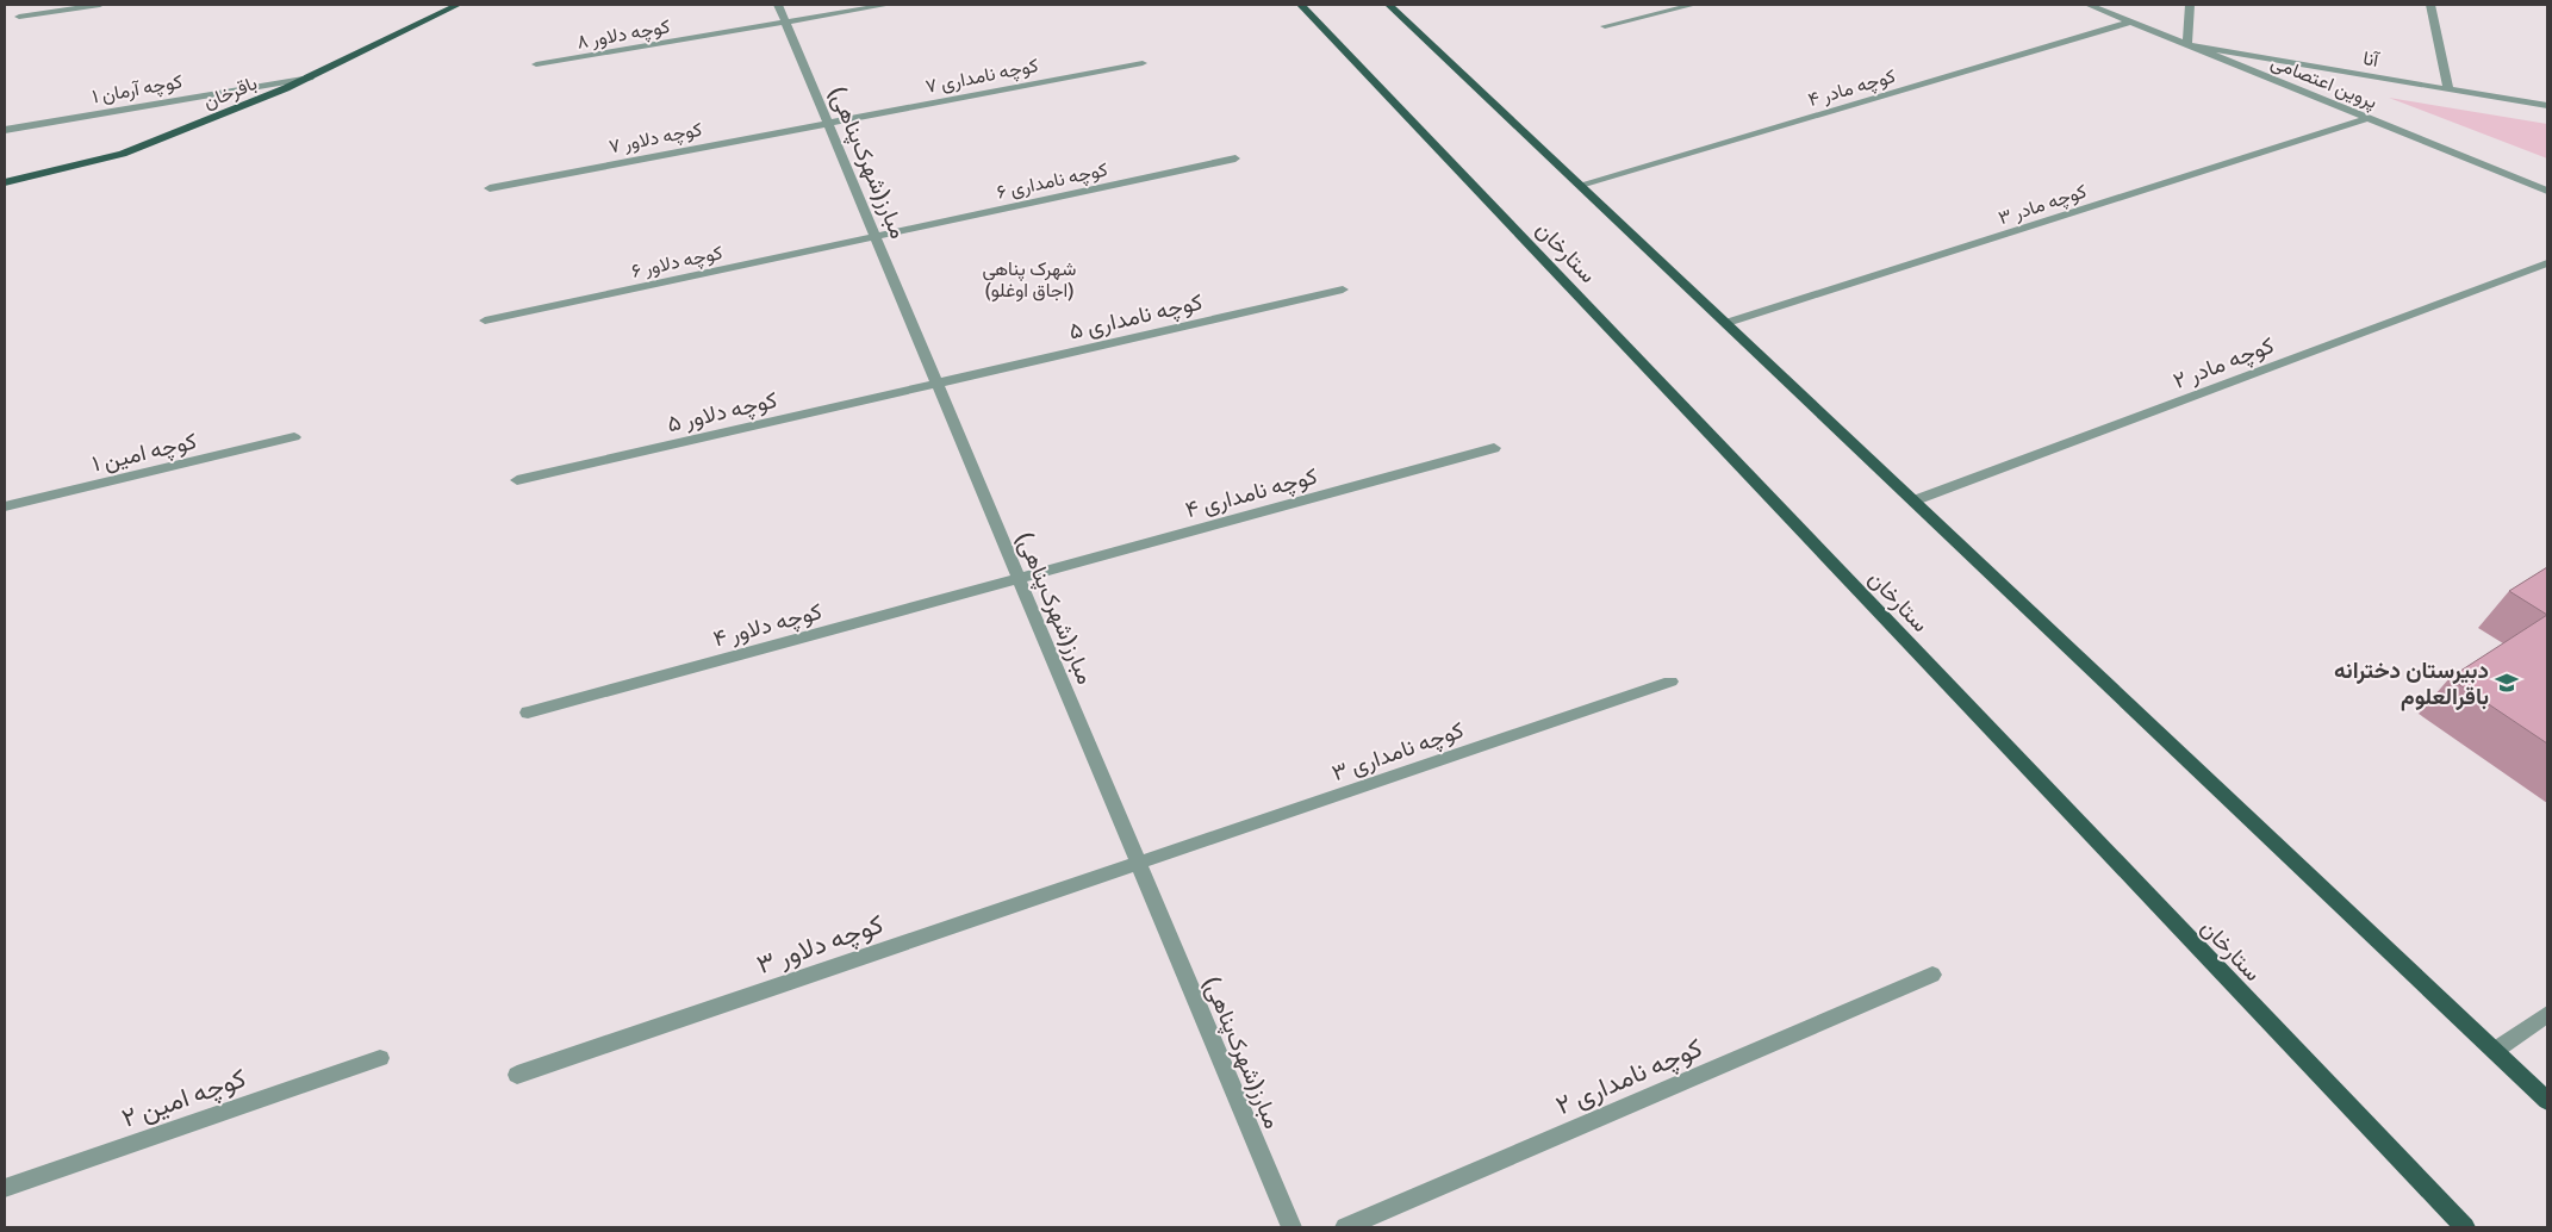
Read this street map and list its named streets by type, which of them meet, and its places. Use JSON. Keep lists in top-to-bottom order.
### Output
{
  "streets": {
    "main road": ["باقرخان", "ستارخان"],
    "street": [
      "کوچه دلاور ۸",
      "آنا",
      "کوچه نامداری ۷",
      "پروین اعتصامی",
      "کوچه مادر ۴",
      "کوچه آرمان ۱",
      "کوچه دلاور ۷",
      "مبارز(شهرک‌پناهی)",
      "کوچه نامداری ۶",
      "کوچه مادر ۳",
      "کوچه دلاور ۶",
      "کوچه نامداری ۵",
      "کوچه مادر ۲",
      "کوچه دلاور ۵",
      "کوچه امین ۱",
      "کوچه نامداری ۴",
      "کوچه دلاور ۴",
      "کوچه نامداری ۳",
      "کوچه دلاور ۳",
      "کوچه نامداری ۲",
      "کوچه امین ۲"
    ]
  },
  "crossings": [
    ["کوچه دلاور ۸", "مبارز(شهرک‌پناهی)"],
    ["آنا", "پروین اعتصامی"],
    ["کوچه نامداری ۷", "کوچه دلاور ۷"],
    ["کوچه نامداری ۷", "مبارز(شهرک‌پناهی)"],
    ["پروین اعتصامی", "کوچه مادر ۴"],
    ["پروین اعتصامی", "کوچه مادر ۳"],
    ["کوچه آرمان ۱", "باقرخان"],
    ["کوچه دلاور ۷", "مبارز(شهرک‌پناهی)"],
    ["مبارز(شهرک‌پناهی)", "کوچه نامداری ۶"],
    ["مبارز(شهرک‌پناهی)", "کوچه دلاور ۶"],
    ["مبارز(شهرک‌پناهی)", "کوچه نامداری ۵"],
    ["مبارز(شهرک‌پناهی)", "کوچه دلاور ۵"],
    ["مبارز(شهرک‌پناهی)", "کوچه نامداری ۴"],
    ["مبارز(شهرک‌پناهی)", "کوچه دلاور ۴"],
    ["مبارز(شهرک‌پناهی)", "کوچه نامداری ۳"],
    ["مبارز(شهرک‌پناهی)", "کوچه دلاور ۳"],
    ["کوچه نامداری ۶", "کوچه دلاور ۶"],
    ["کوچه نامداری ۵", "کوچه دلاور ۵"],
    ["کوچه نامداری ۴", "کوچه دلاور ۴"],
    ["کوچه نامداری ۳", "کوچه دلاور ۳"]
  ],
  "districts": ["شهرک پناهی (اجاق اوغلو)"],
  "places": {
    "school or university": ["دبیرستان دخترانه باقرالعلوم"]
  }
}
